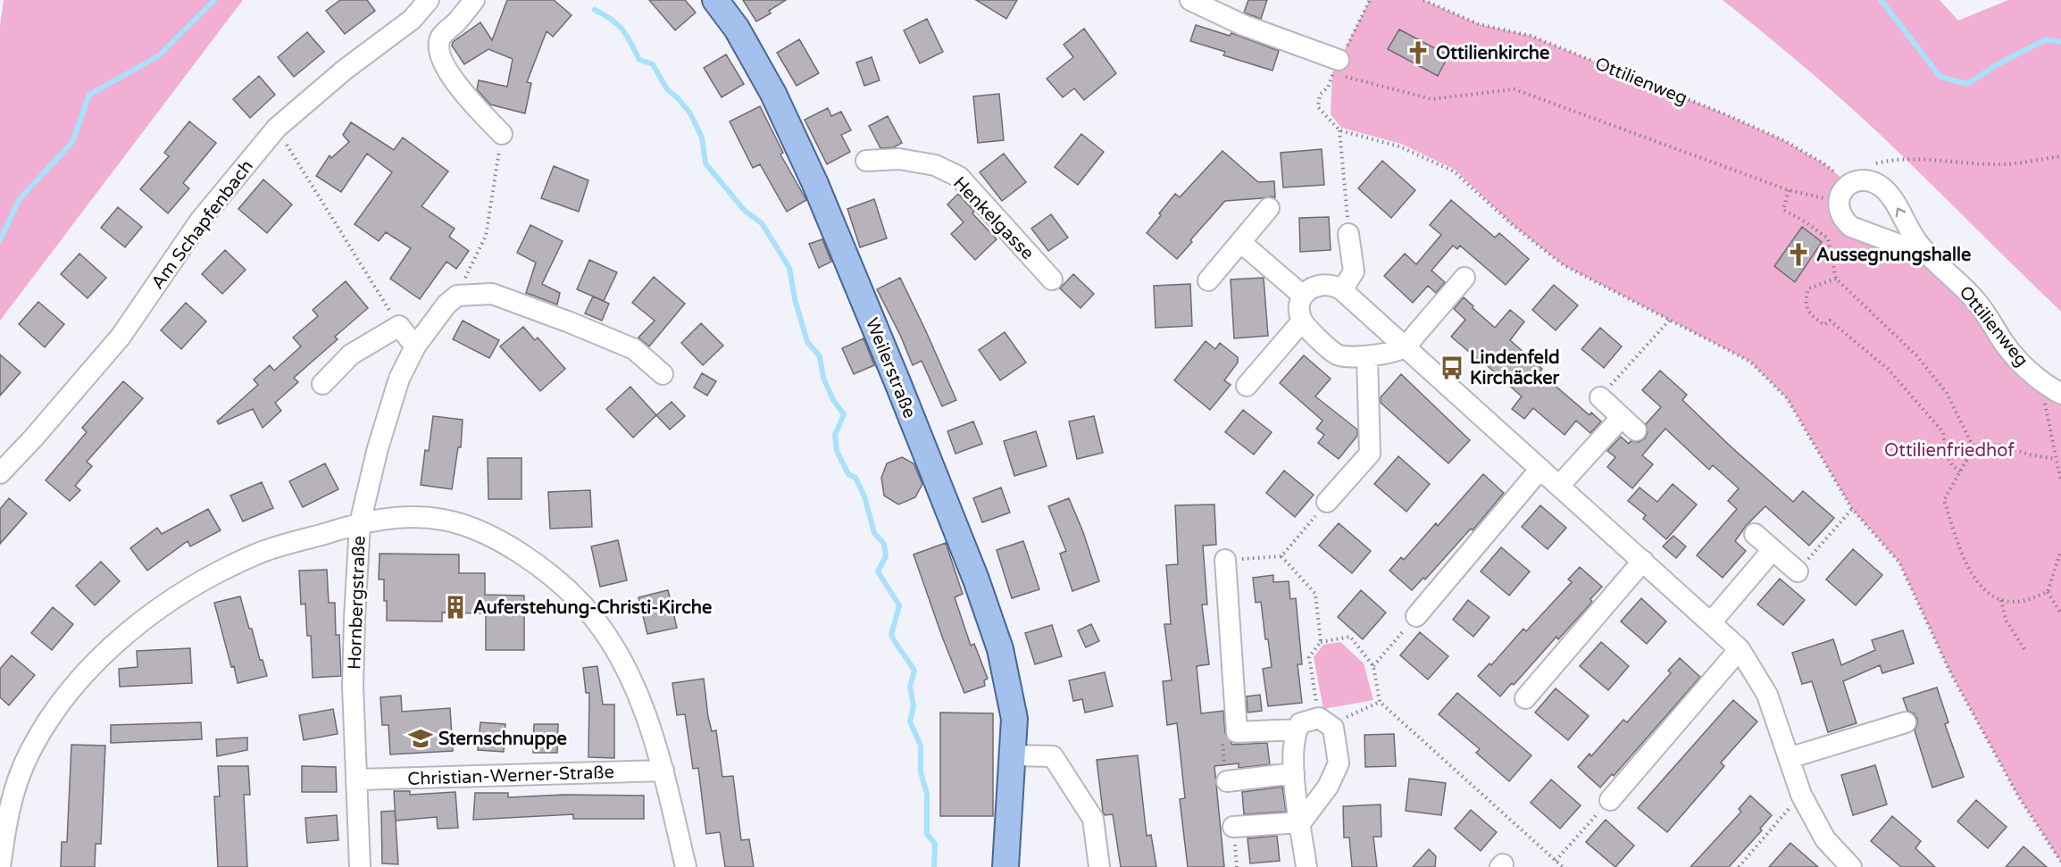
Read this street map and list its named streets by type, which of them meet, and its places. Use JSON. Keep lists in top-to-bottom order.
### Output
{
  "streets": {
    "main road": ["Weilerstraße"],
    "street": [
      "Ottilienweg",
      "Henkelgasse",
      "Am Schapfenbach",
      "Hornbergstraße",
      "Christian-Werner-Straße"
    ]
  },
  "crossings": [
    ["Hornbergstraße", "Christian-Werner-Straße"]
  ],
  "parks": ["Ottilienfriedhof"],
  "places": {
    "church": ["Ottilienkirche", "Aussegnungshalle"],
    "bus stop": ["Lindenfeld Kirchäcker"],
    "building": ["Auferstehung-Christi-Kirche"],
    "school or university": ["Sternschnuppe"]
  }
}
